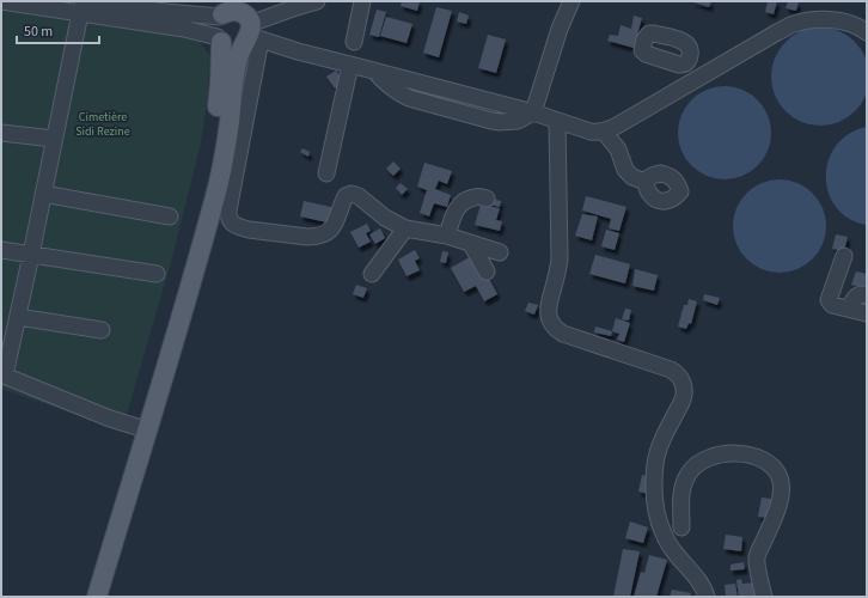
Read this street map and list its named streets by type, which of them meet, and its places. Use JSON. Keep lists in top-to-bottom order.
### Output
{
  "parks": ["Cimetière Sidi Rezine"],
  "scale_bar": "50 m"
}
